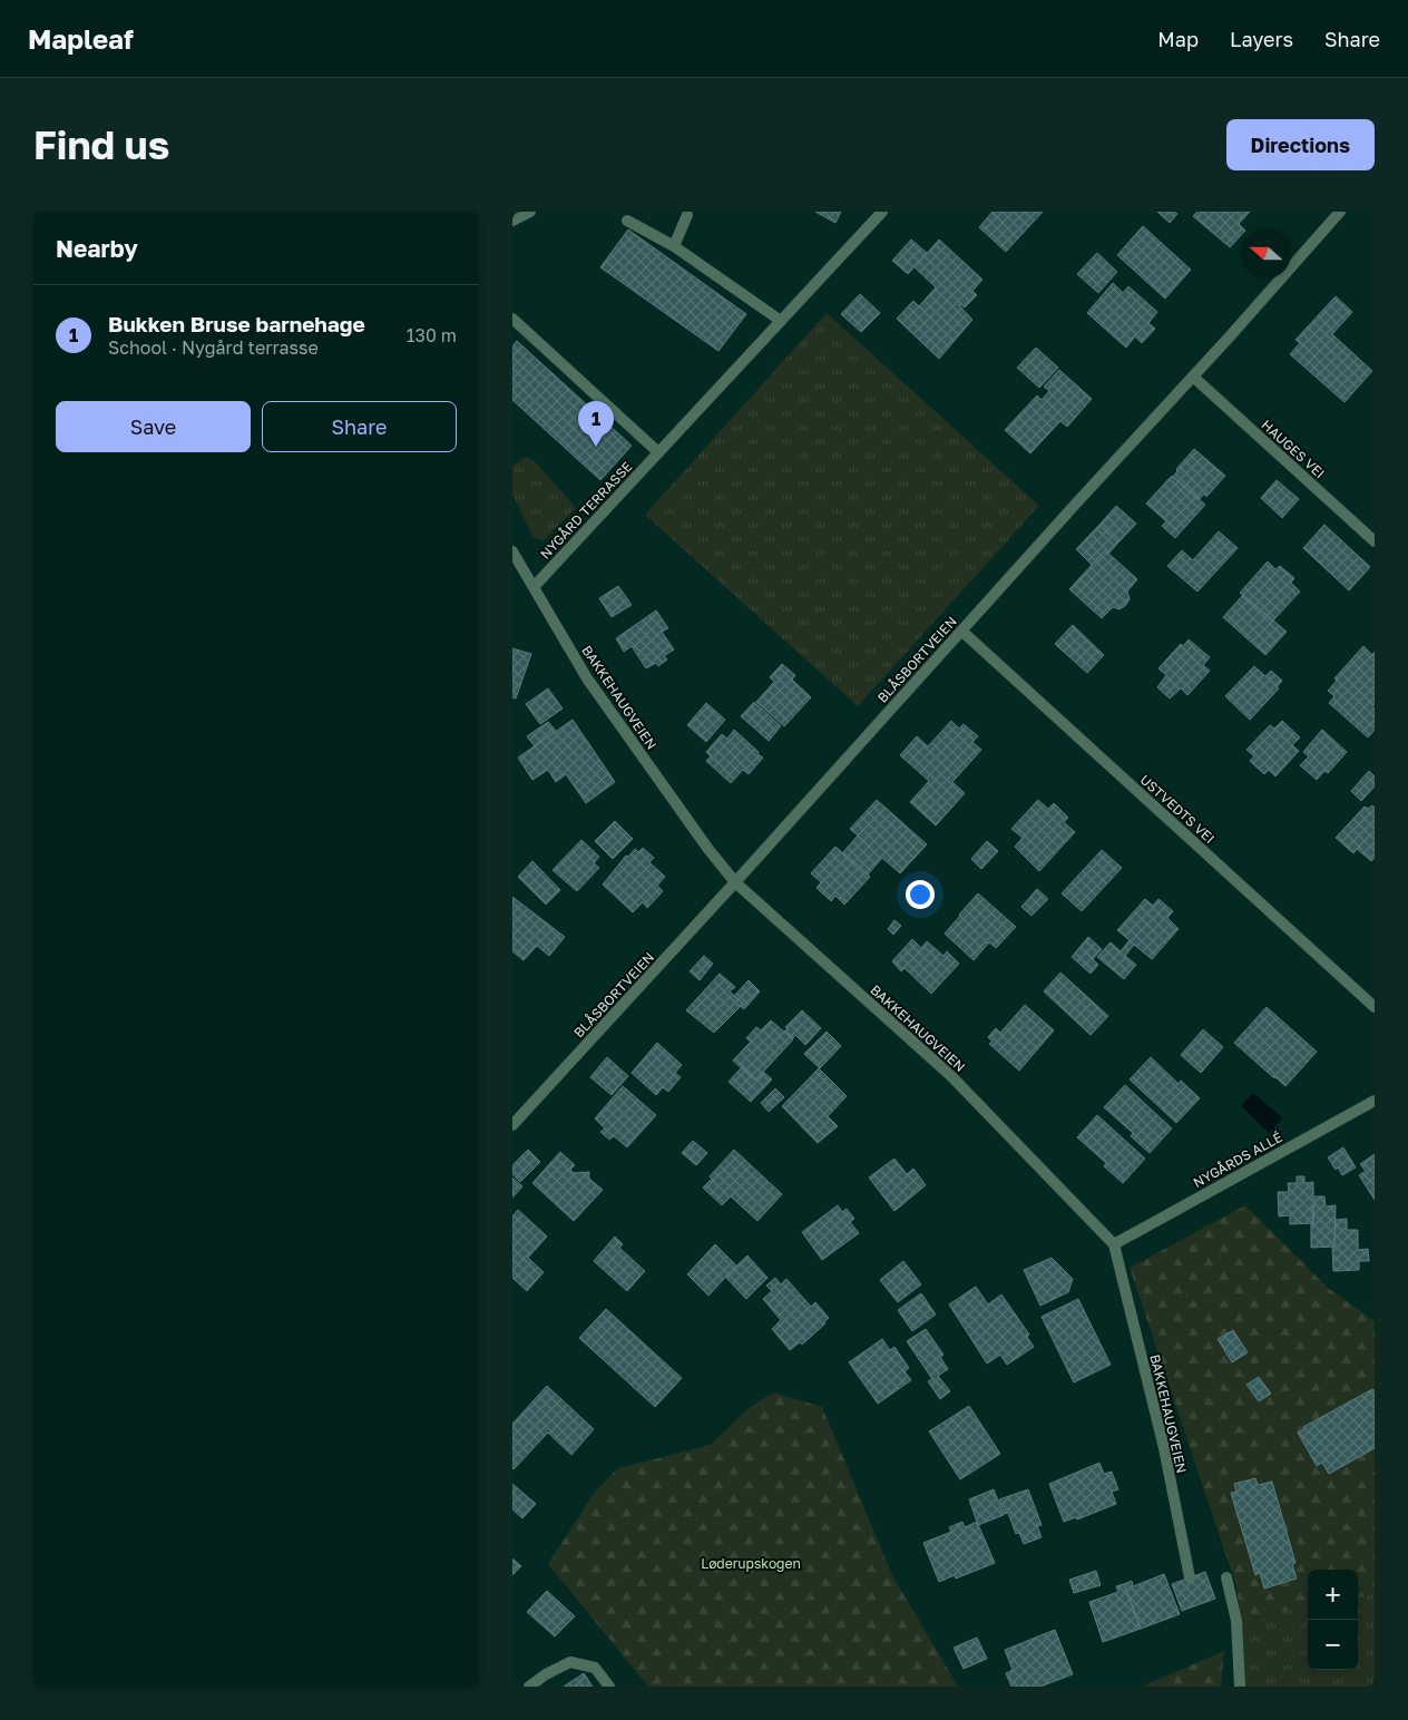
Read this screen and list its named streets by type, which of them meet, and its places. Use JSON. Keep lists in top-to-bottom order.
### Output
{
  "streets": {
    "street": [
      "HAUGES VEI",
      "NYGÅRD TERRASSE",
      "BLÅSBORTVEIEN",
      "BAKKEHAUGVEIEN",
      "USTVEDTS VEI",
      "NYGÅRDS ALLÉ"
    ]
  },
  "crossings": [
    ["HAUGES VEI", "BLÅSBORTVEIEN"],
    ["NYGÅRD TERRASSE", "BAKKEHAUGVEIEN"],
    ["BLÅSBORTVEIEN", "BAKKEHAUGVEIEN"],
    ["BLÅSBORTVEIEN", "USTVEDTS VEI"],
    ["BAKKEHAUGVEIEN", "NYGÅRDS ALLÉ"]
  ],
  "parks": ["Løderupskogen"],
  "north": "left",
  "page": {
    "header": "Mapleaf",
    "nav": ["Map", "Layers", "Share"],
    "buttons": [
      "Directions",
      ["Save", "Share"]
    ],
    "title": "Find us",
    "heading": "Nearby",
    "list": [
      {
        "mark": "1",
        "name": "Bukken Bruse barnehage",
        "note": "School · Nygård terrasse",
        "value": "130 m"
      }
    ],
    "pins": "1",
    "map_buttons": ["+", "−"]
  }
}
